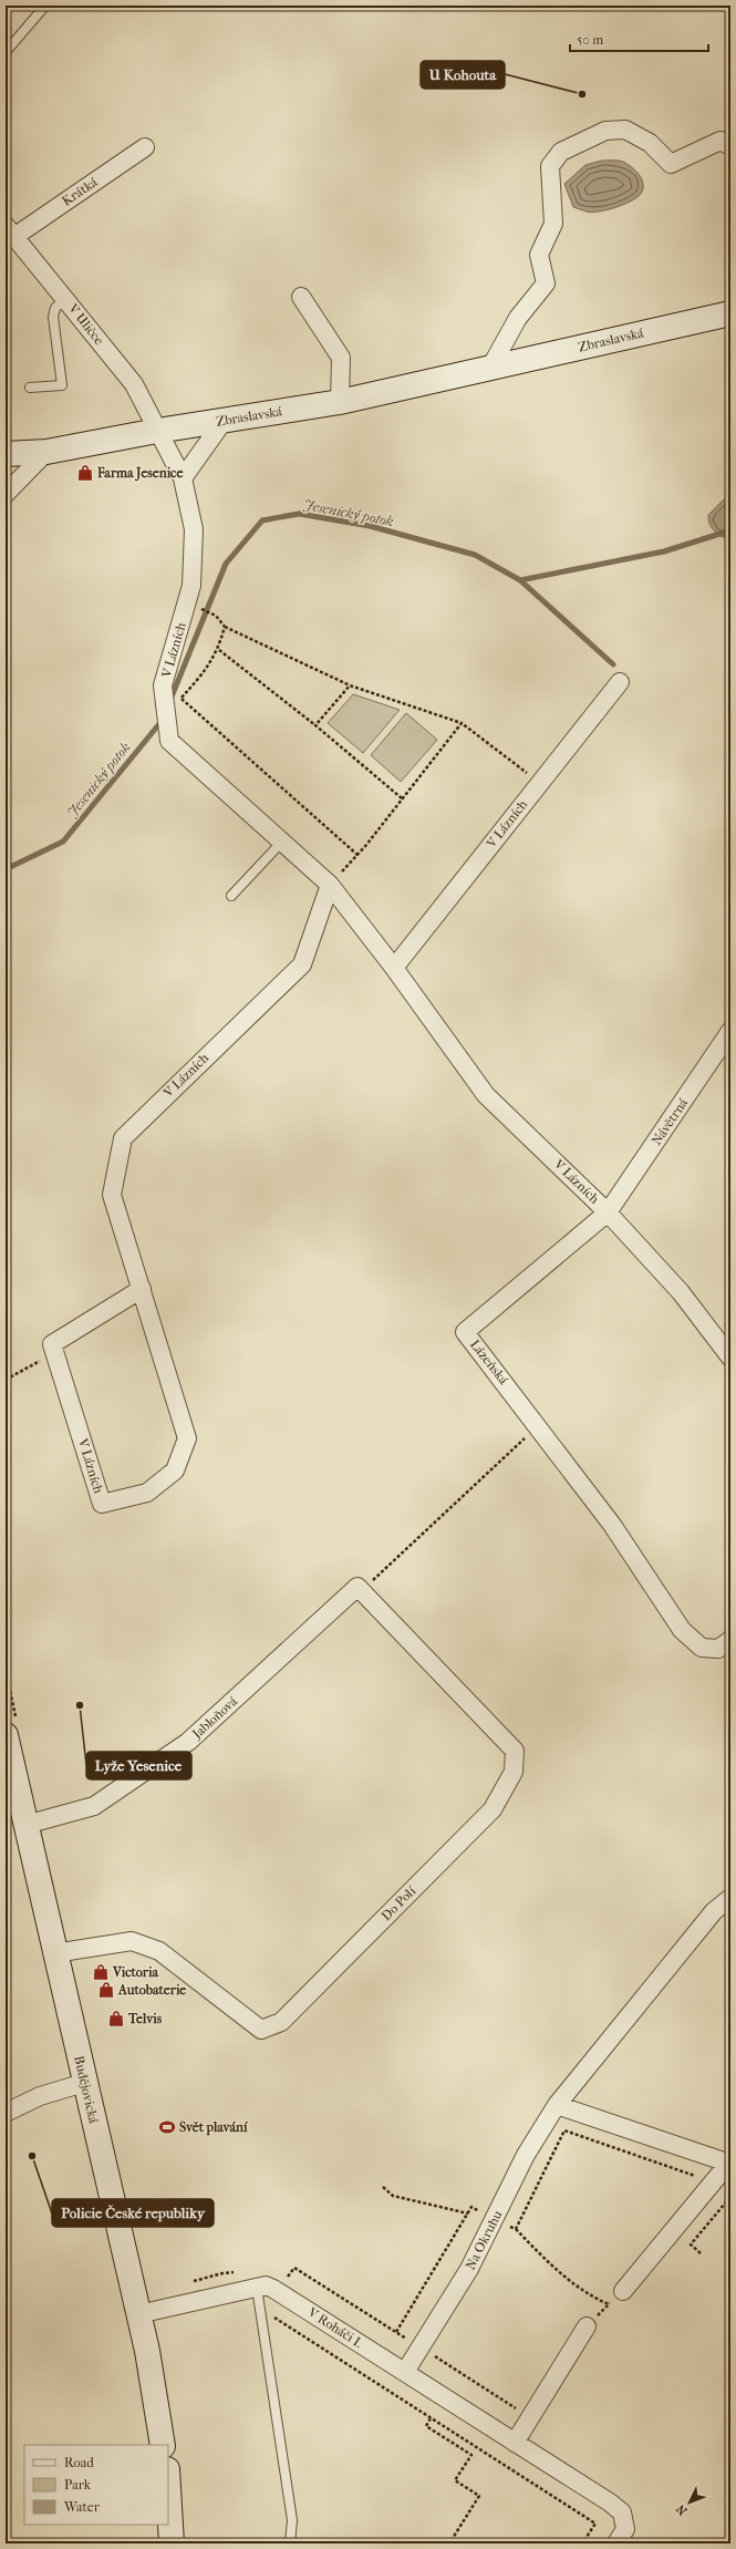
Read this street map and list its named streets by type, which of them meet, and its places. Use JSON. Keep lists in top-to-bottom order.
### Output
{
  "streets": {
    "main road": ["Zbraslavská", "Budějovická"],
    "street": [
      "Krátká",
      "V Uličce",
      "V Lázních",
      "Návětrná",
      "Lázeňská",
      "Jabloňová",
      "Do Polí",
      "Na Okruhu",
      "V Roháči I."
    ]
  },
  "crossings": [
    ["Krátká", "V Uličce"],
    ["V Uličce", "Zbraslavská"],
    ["V Uličce", "V Lázních"],
    ["Zbraslavská", "V Lázních"],
    ["V Lázních", "Návětrná"],
    ["V Lázních", "Lázeňská"],
    ["Návětrná", "Lázeňská"],
    ["Jabloňová", "Do Polí"],
    ["Jabloňová", "Budějovická"],
    ["Do Polí", "Budějovická"],
    ["Budějovická", "V Roháči I."],
    ["Na Okruhu", "V Roháči I."]
  ],
  "water": ["Jesenický potok"],
  "places": {
    "other": ["U Kohouta", "Lyže Yesenice", "Policie České republiky"],
    "shop": [
      "Farma Jesenice",
      "Victoria",
      "Autobaterie",
      "Telvis"
    ],
    "sports": ["Svět plavání"]
  },
  "legend": ["Road", "Park", "Water"],
  "scale_bar": "50 m",
  "north": "bottom left"
}
